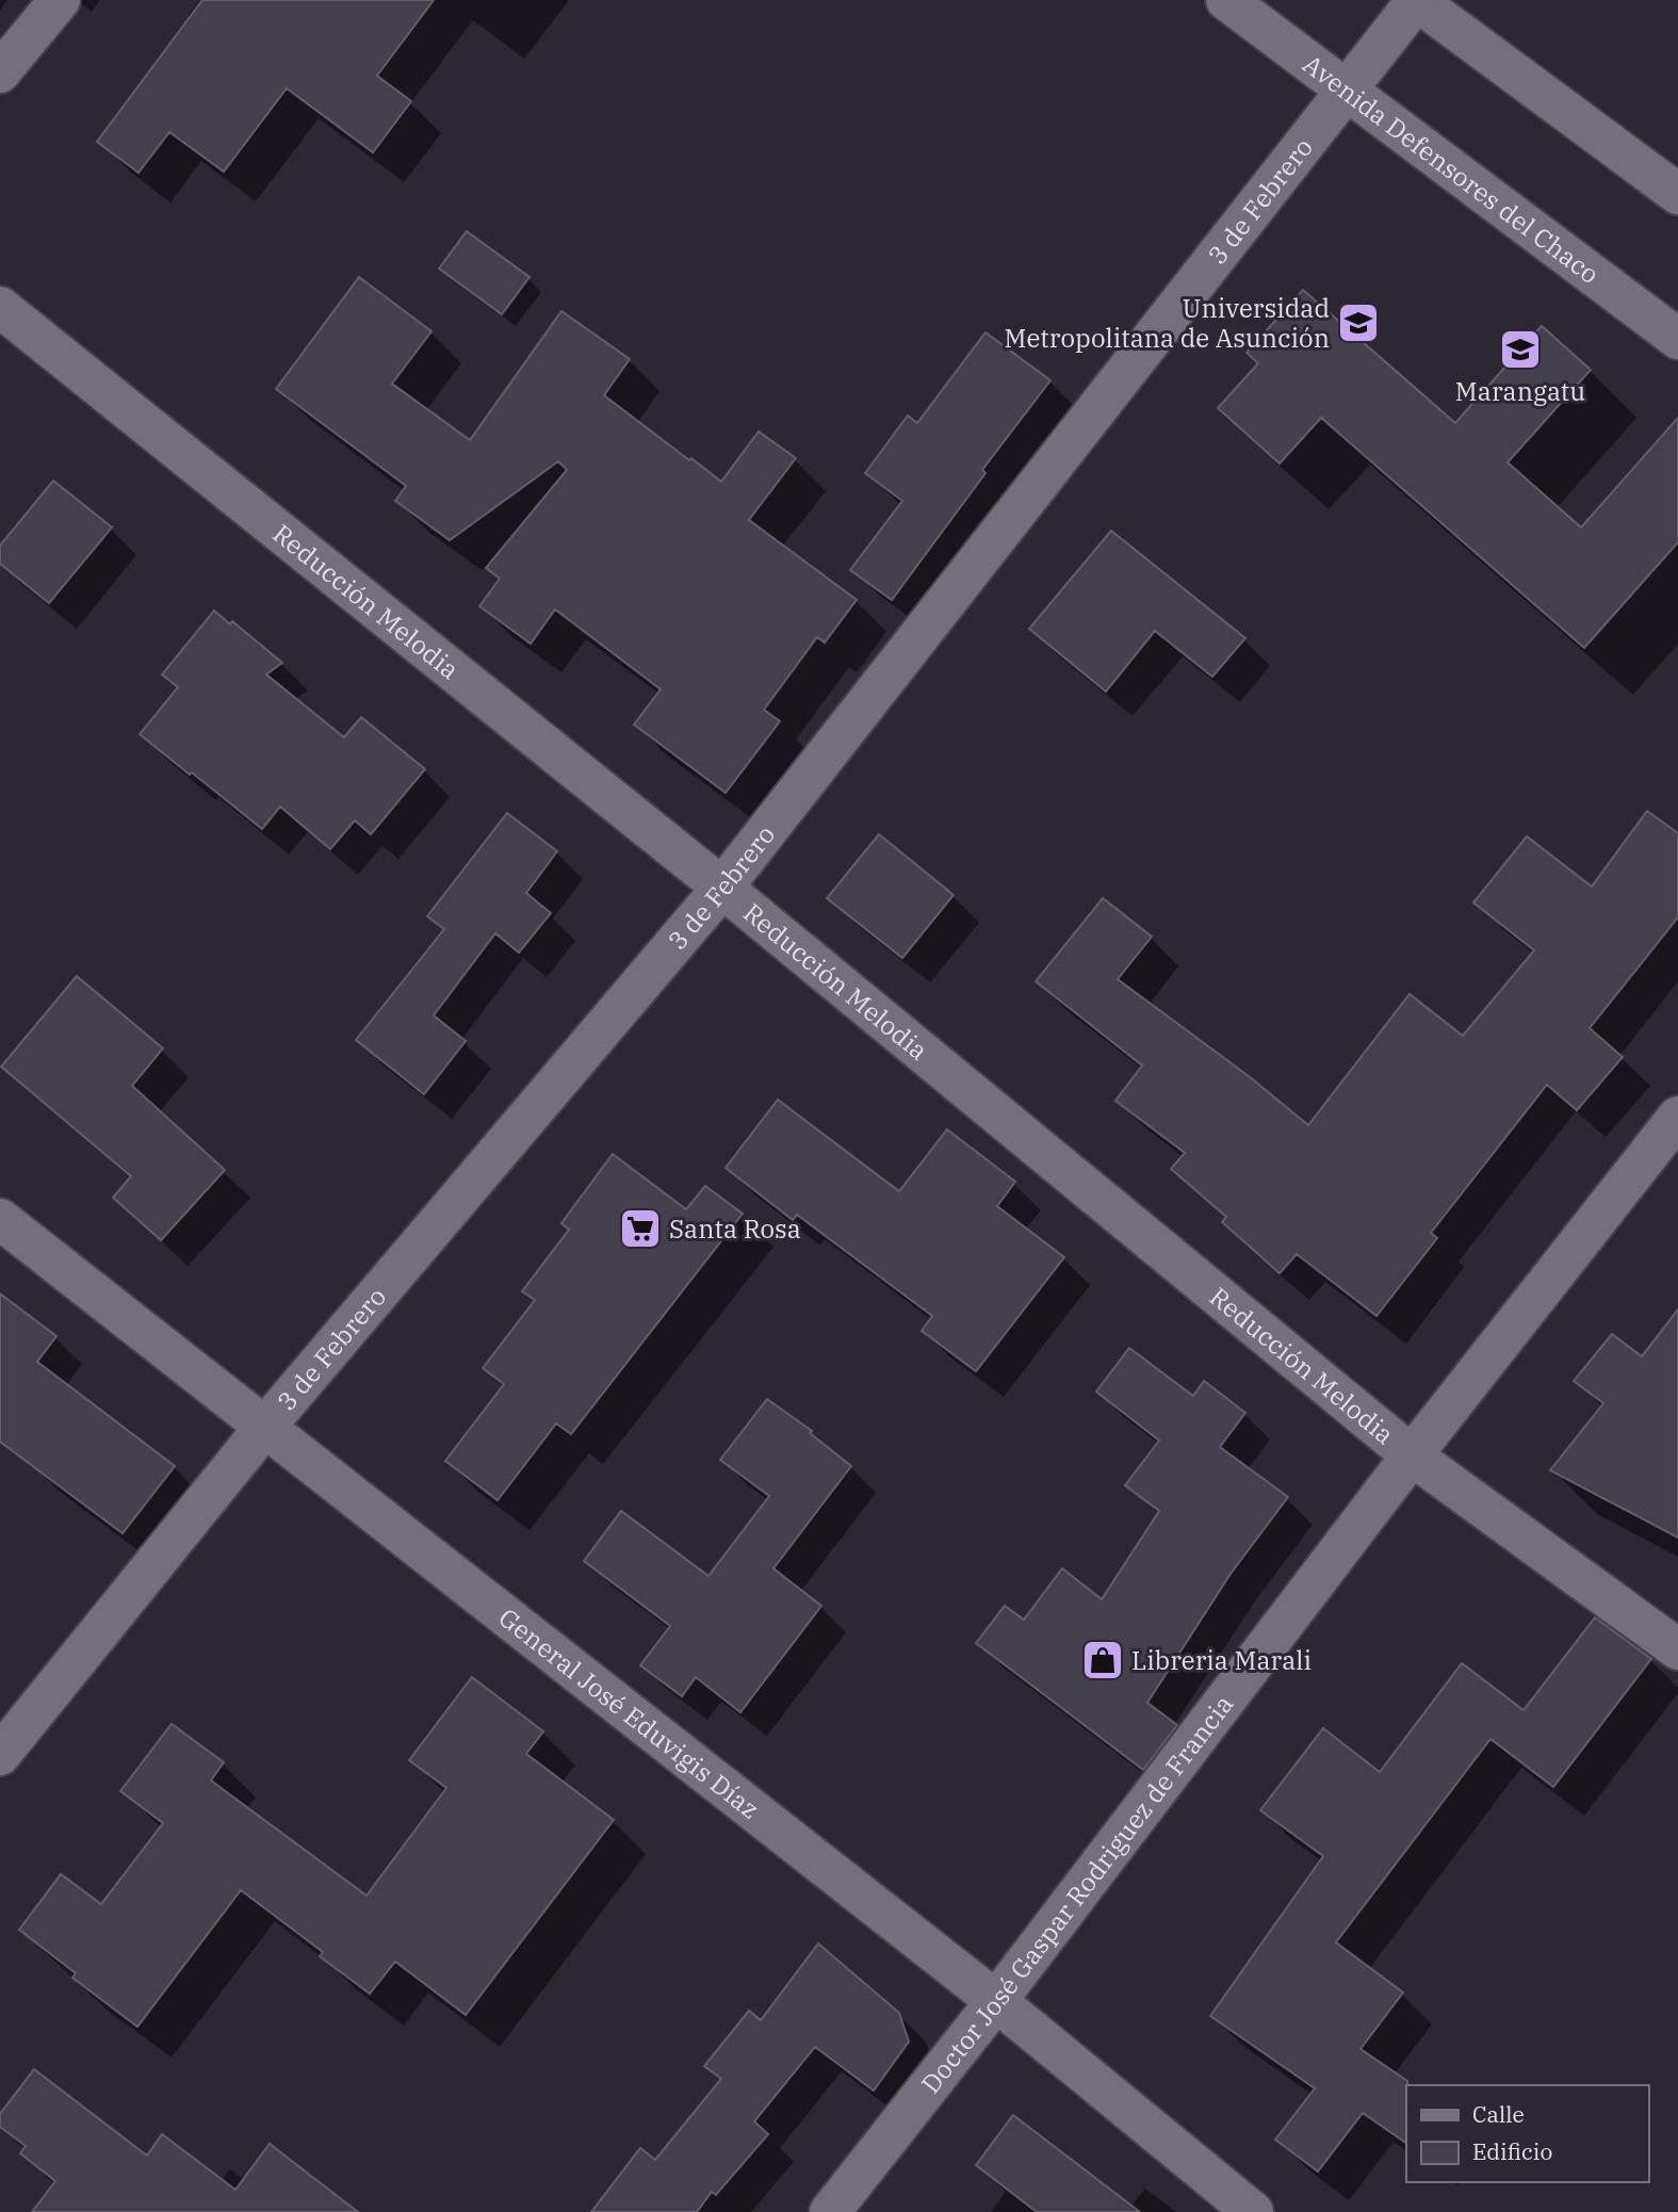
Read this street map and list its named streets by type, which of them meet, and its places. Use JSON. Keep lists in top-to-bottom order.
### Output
{
  "streets": {
    "street": [
      "Avenida Defensores del Chaco",
      "3 de Febrero",
      "Reducción Melodia",
      "General José Eduvigis Díaz",
      "Doctor José Gaspar Rodriguez de Francia"
    ]
  },
  "crossings": [
    ["Avenida Defensores del Chaco", "3 de Febrero"],
    ["3 de Febrero", "Reducción Melodia"],
    ["3 de Febrero", "General José Eduvigis Díaz"],
    ["Reducción Melodia", "Doctor José Gaspar Rodriguez de Francia"],
    ["General José Eduvigis Díaz", "Doctor José Gaspar Rodriguez de Francia"]
  ],
  "places": {
    "school or university": ["Universidad Metropolitana de Asunción", "Marangatu"],
    "supermarket": ["Santa Rosa"],
    "shop": ["Libreria Marali"]
  },
  "legend": ["Calle", "Edificio"]
}
